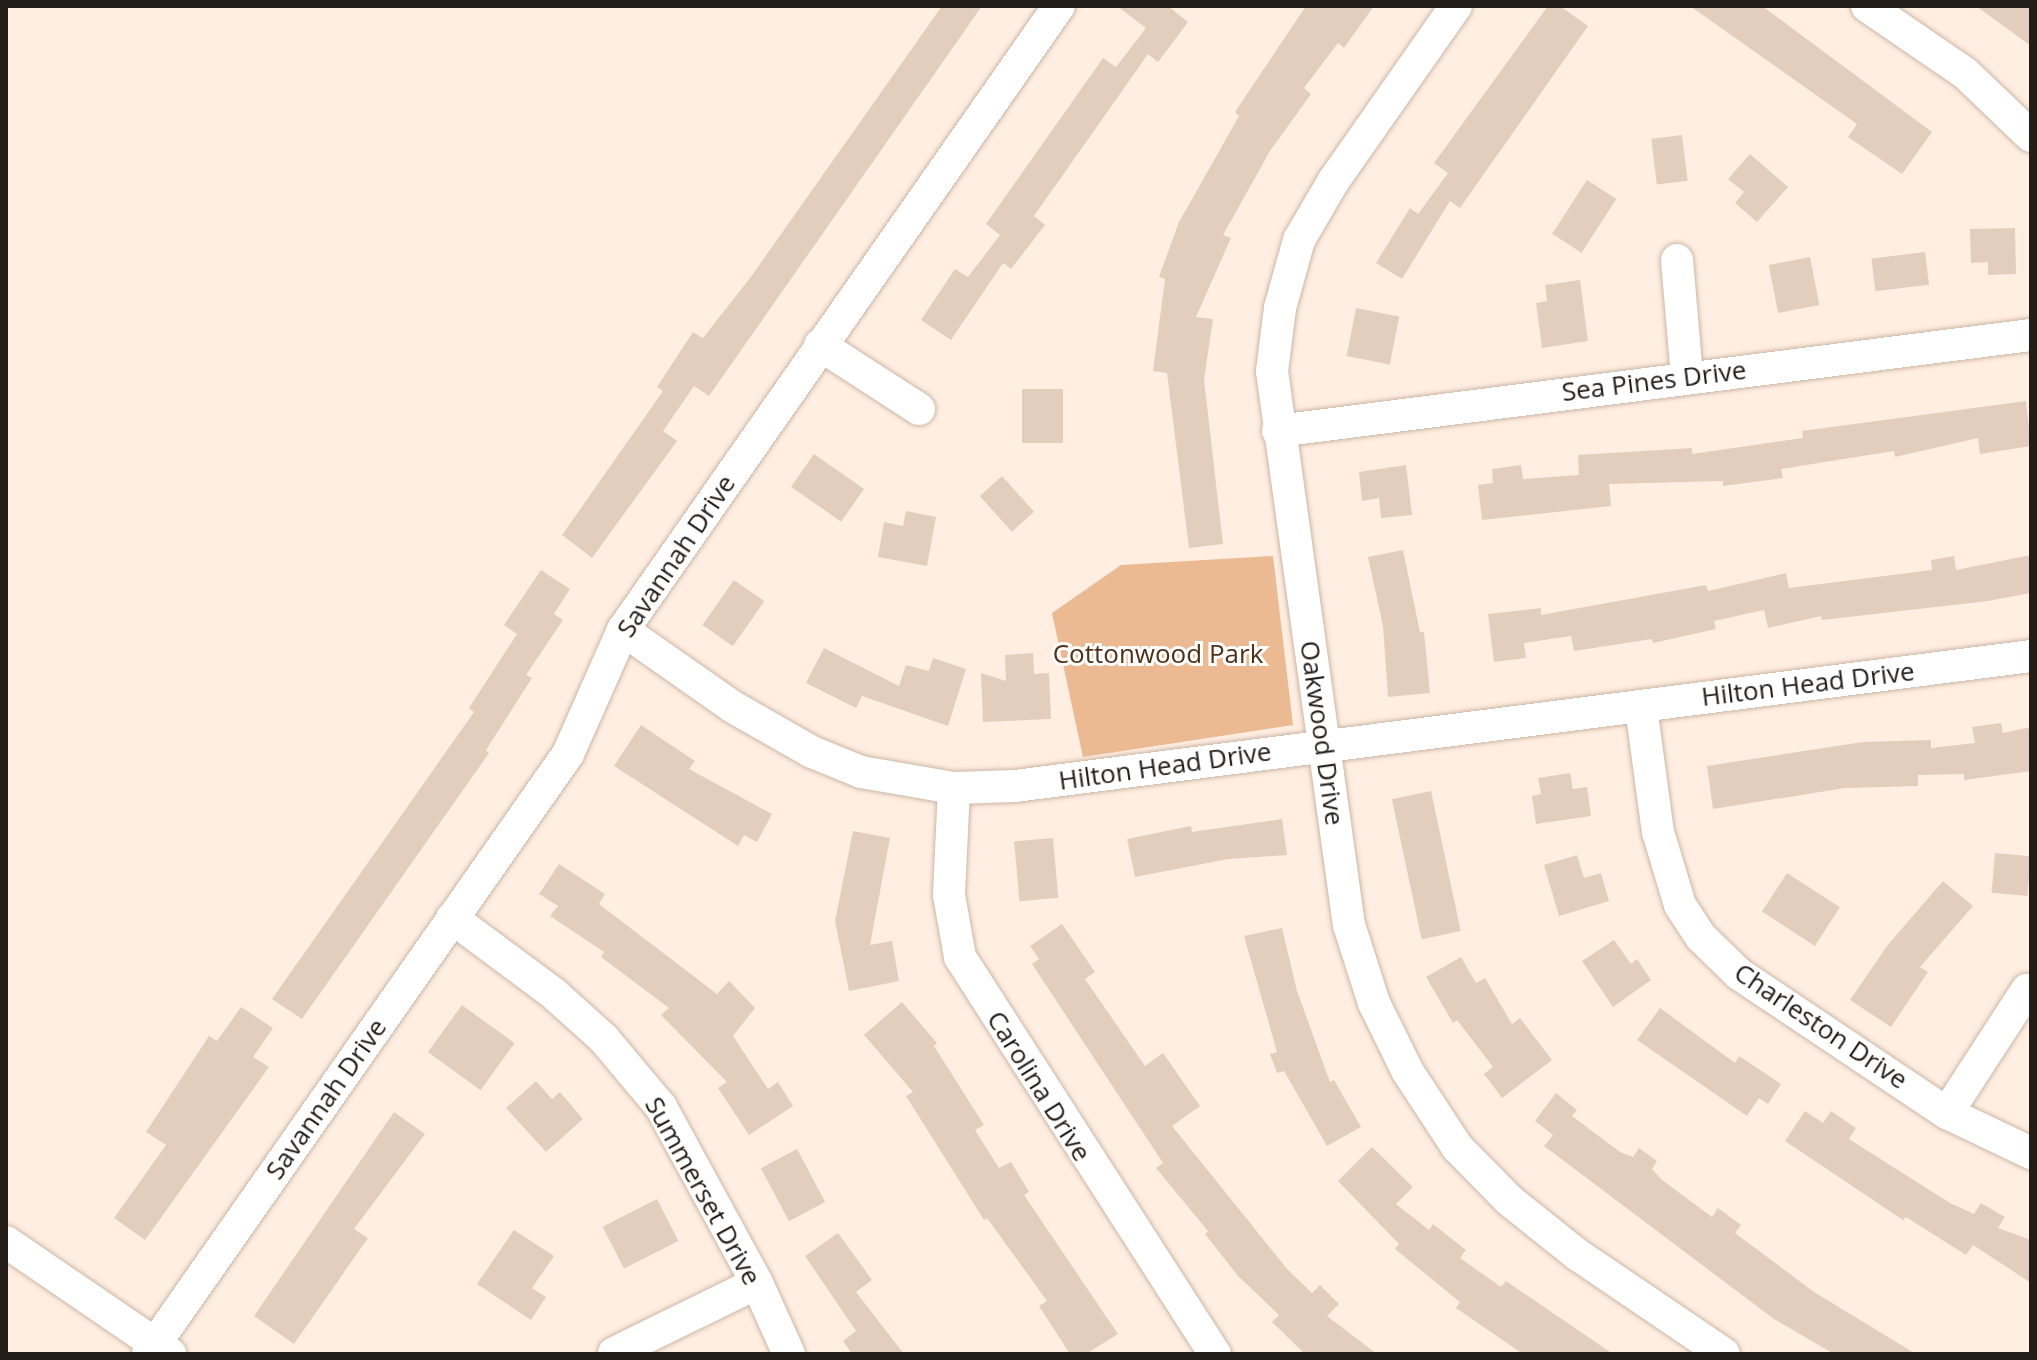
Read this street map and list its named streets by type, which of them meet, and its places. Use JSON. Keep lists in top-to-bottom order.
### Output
{
  "streets": {
    "street": [
      "Sea Pines Drive",
      "Savannah Drive",
      "Hilton Head Drive",
      "Oakwood Drive",
      "Charleston Drive",
      "Carolina Drive",
      "Summerset Drive"
    ]
  },
  "crossings": [
    ["Sea Pines Drive", "Oakwood Drive"],
    ["Savannah Drive", "Hilton Head Drive"],
    ["Savannah Drive", "Summerset Drive"],
    ["Hilton Head Drive", "Oakwood Drive"],
    ["Hilton Head Drive", "Charleston Drive"],
    ["Hilton Head Drive", "Carolina Drive"]
  ],
  "parks": ["Cottonwood Park"]
}
